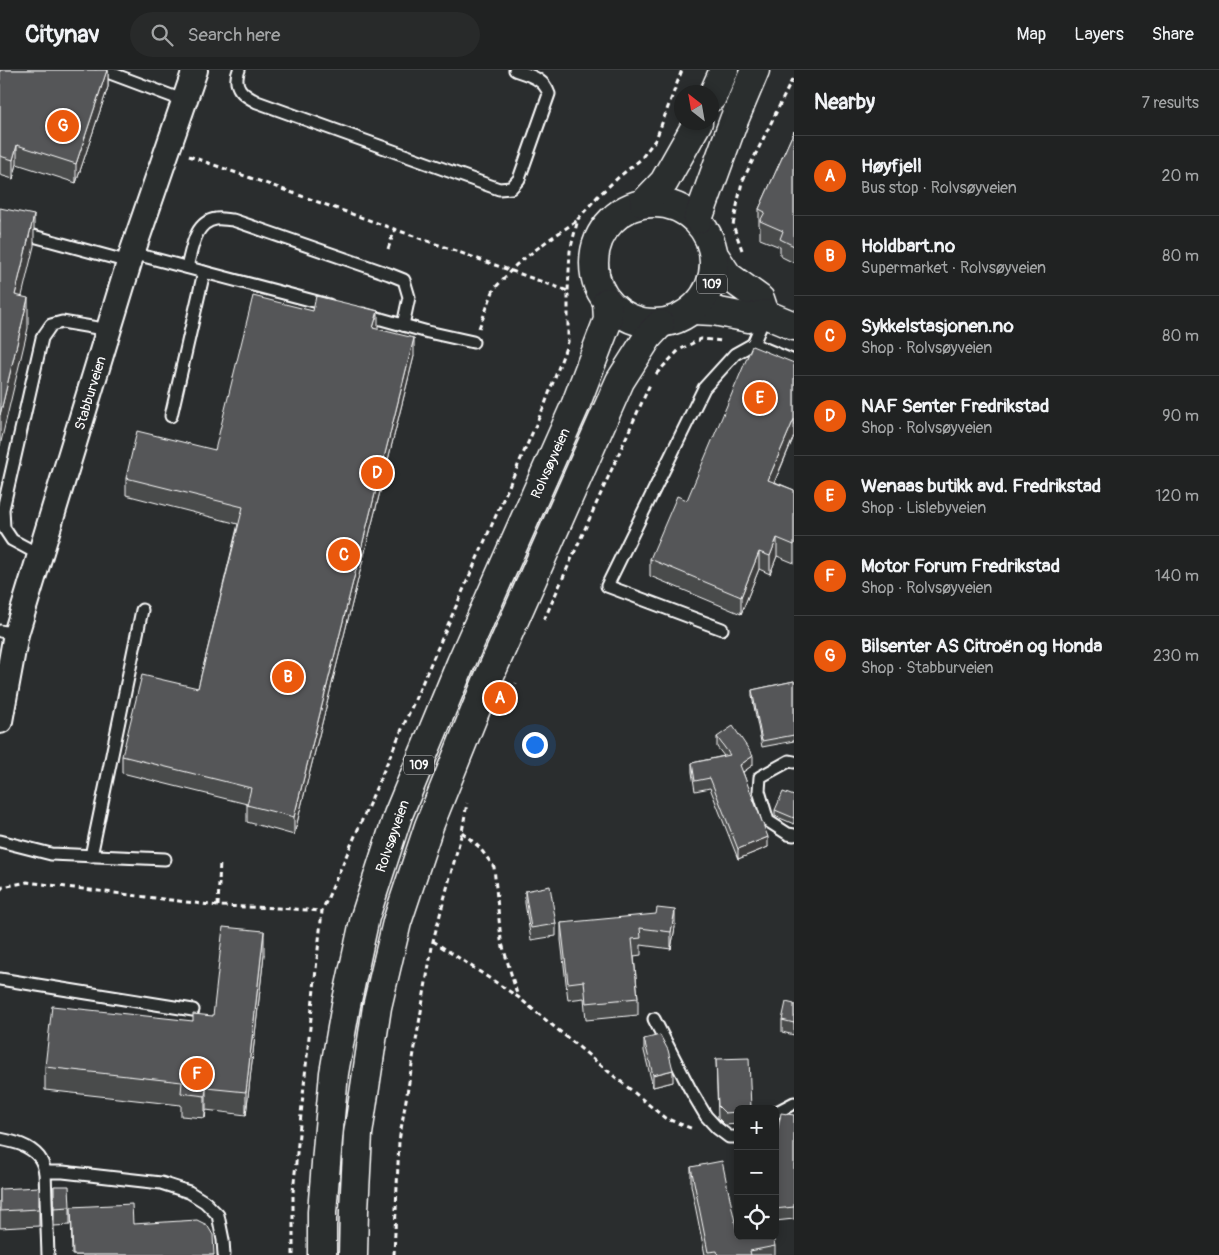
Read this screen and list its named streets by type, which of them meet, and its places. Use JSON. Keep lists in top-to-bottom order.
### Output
{
  "streets": {
    "main road": ["109", "Rolvsøyveien"],
    "street": ["Stabburveien"]
  },
  "crossings": [
    ["109", "Rolvsøyveien"]
  ],
  "north": "top left",
  "page": {
    "header": "Citynav",
    "search": "Search here",
    "nav": ["Map", "Layers", "Share"],
    "heading": ["Nearby", "7 results"],
    "pins": [
      "G",
      "E",
      "D",
      "C",
      "B",
      "A",
      "F"
    ],
    "list": [
      {
        "mark": "A",
        "name": "Høyfjell",
        "note": "Bus stop · Rolvsøyveien",
        "value": "20 m"
      },
      {
        "mark": "B",
        "name": "Holdbart.no",
        "note": "Supermarket · Rolvsøyveien",
        "value": "80 m"
      },
      {
        "mark": "C",
        "name": "Sykkelstasjonen.no",
        "note": "Shop · Rolvsøyveien",
        "value": "80 m"
      },
      {
        "mark": "D",
        "name": "NAF Senter Fredrikstad",
        "note": "Shop · Rolvsøyveien",
        "value": "90 m"
      },
      {
        "mark": "E",
        "name": "Wenaas butikk avd. Fredrikstad",
        "note": "Shop · Lislebyveien",
        "value": "120 m"
      },
      {
        "mark": "F",
        "name": "Motor Forum Fredrikstad",
        "note": "Shop · Rolvsøyveien",
        "value": "140 m"
      },
      {
        "mark": "G",
        "name": "Bilsenter AS Citroën og Honda",
        "note": "Shop · Stabburveien",
        "value": "230 m"
      }
    ],
    "map_buttons": ["+", "−"]
  }
}
